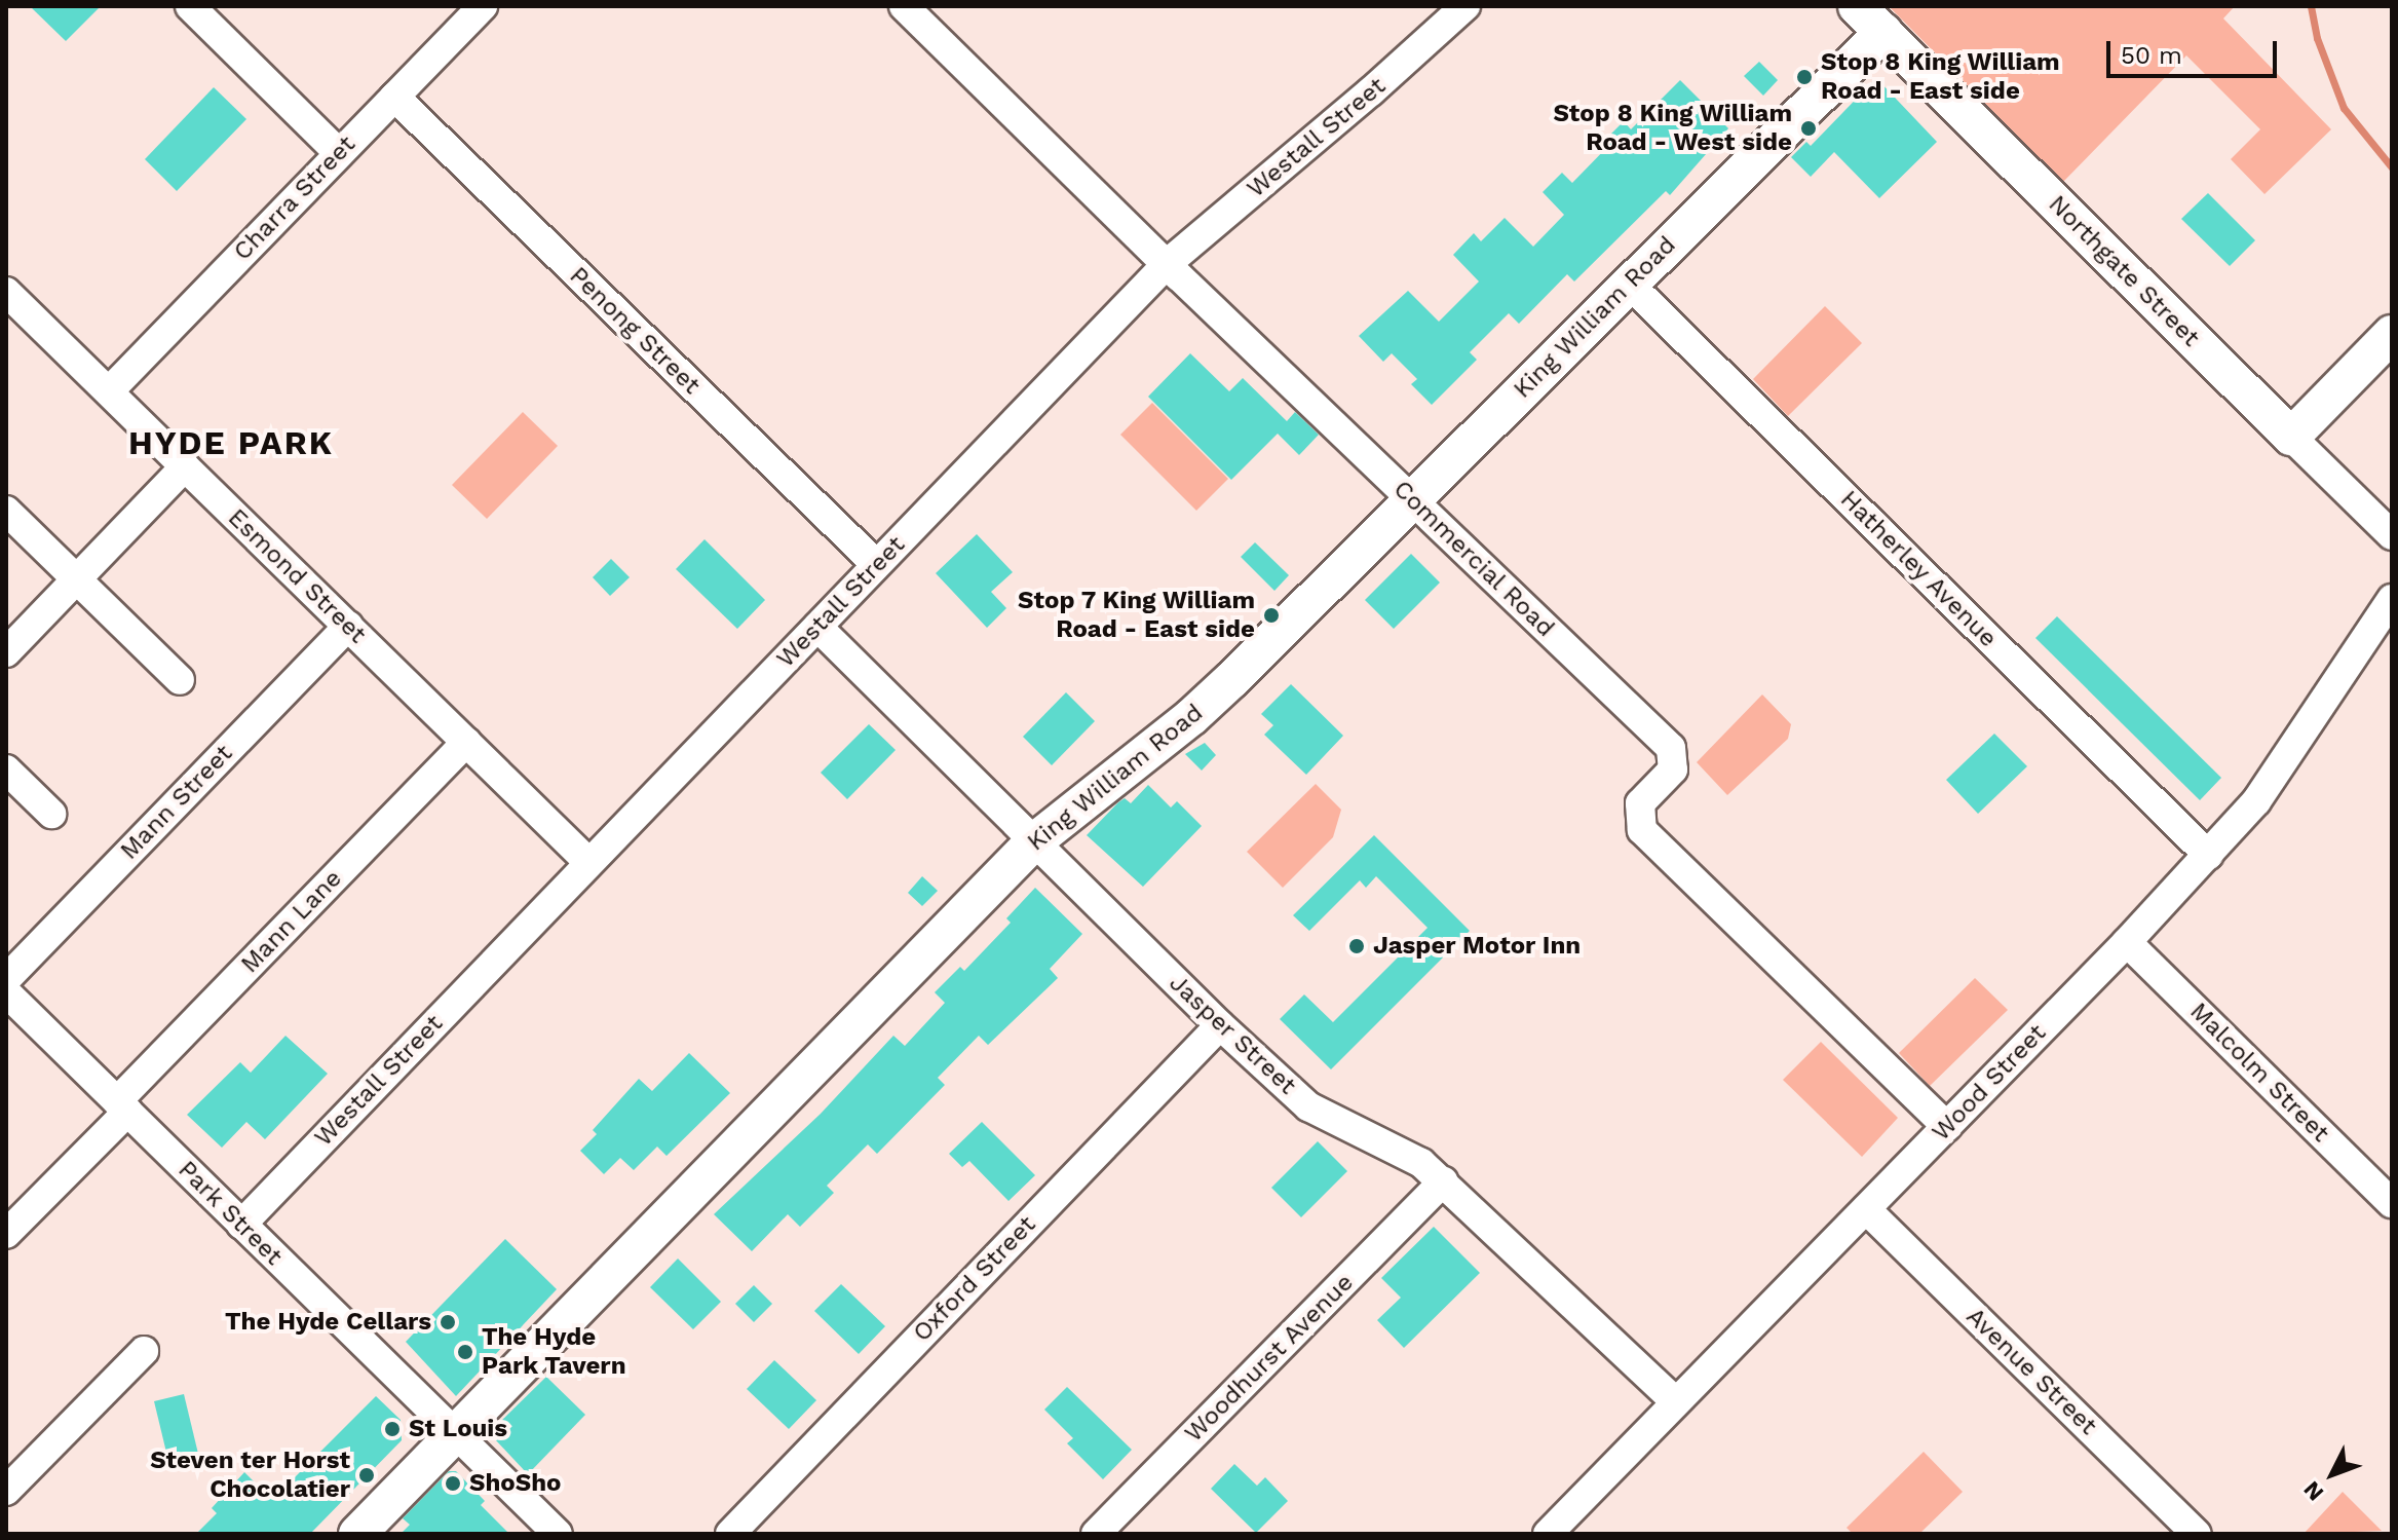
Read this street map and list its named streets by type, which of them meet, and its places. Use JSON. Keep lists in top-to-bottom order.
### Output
{
  "streets": {
    "main road": ["Northgate Street", "King William Road"],
    "street": [
      "Westall Street",
      "Charra Street",
      "Penong Street",
      "Commercial Road",
      "Hatherley Avenue",
      "Esmond Street",
      "Mann Street",
      "Mann Lane",
      "Jasper Street",
      "Malcolm Street",
      "Wood Street",
      "Park Street",
      "Oxford Street",
      "Woodhurst Avenue",
      "Avenue Street"
    ]
  },
  "crossings": [
    ["Westall Street", "Penong Street"],
    ["Westall Street", "Commercial Road"],
    ["Westall Street", "Esmond Street"],
    ["Westall Street", "Jasper Street"],
    ["Westall Street", "Park Street"],
    ["Charra Street", "Penong Street"],
    ["Charra Street", "Esmond Street"],
    ["Northgate Street", "King William Road"],
    ["King William Road", "Commercial Road"],
    ["King William Road", "Hatherley Avenue"],
    ["King William Road", "Jasper Street"],
    ["King William Road", "Park Street"],
    ["Commercial Road", "Wood Street"],
    ["Hatherley Avenue", "Wood Street"],
    ["Esmond Street", "Mann Street"],
    ["Esmond Street", "Mann Lane"],
    ["Mann Lane", "Park Street"],
    ["Jasper Street", "Wood Street"],
    ["Jasper Street", "Oxford Street"],
    ["Jasper Street", "Woodhurst Avenue"],
    ["Malcolm Street", "Wood Street"],
    ["Wood Street", "Avenue Street"]
  ],
  "districts": ["HYDE PARK"],
  "places": [
    "Stop 8 King William Road - East side",
    "Stop 8 King William Road - West side",
    "Stop 7 King William Road - East side",
    "Jasper Motor Inn",
    "The Hyde Cellars",
    "The Hyde Park Tavern",
    "St Louis",
    "Steven ter Horst Chocolatier",
    "ShoSho"
  ],
  "scale_bar": "50 m",
  "north": "bottom left"
}
